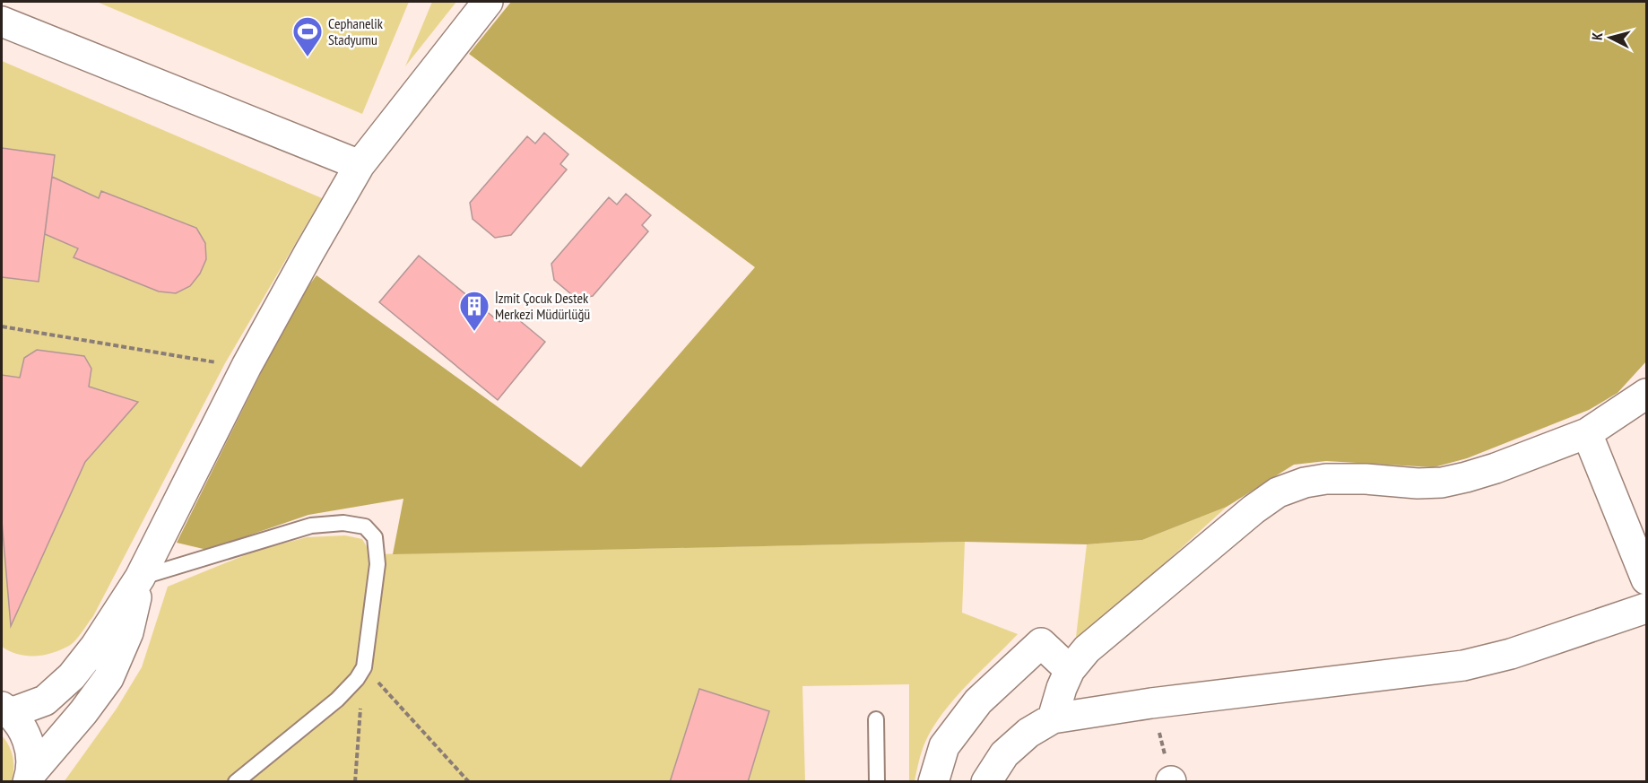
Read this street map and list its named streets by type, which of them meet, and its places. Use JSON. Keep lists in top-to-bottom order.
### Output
{
  "places": {
    "sports": ["Cephanelik Stadyumu"],
    "building": ["İzmit Çocuk Destek Merkezi Müdürlüğü"]
  },
  "north": "left"
}
